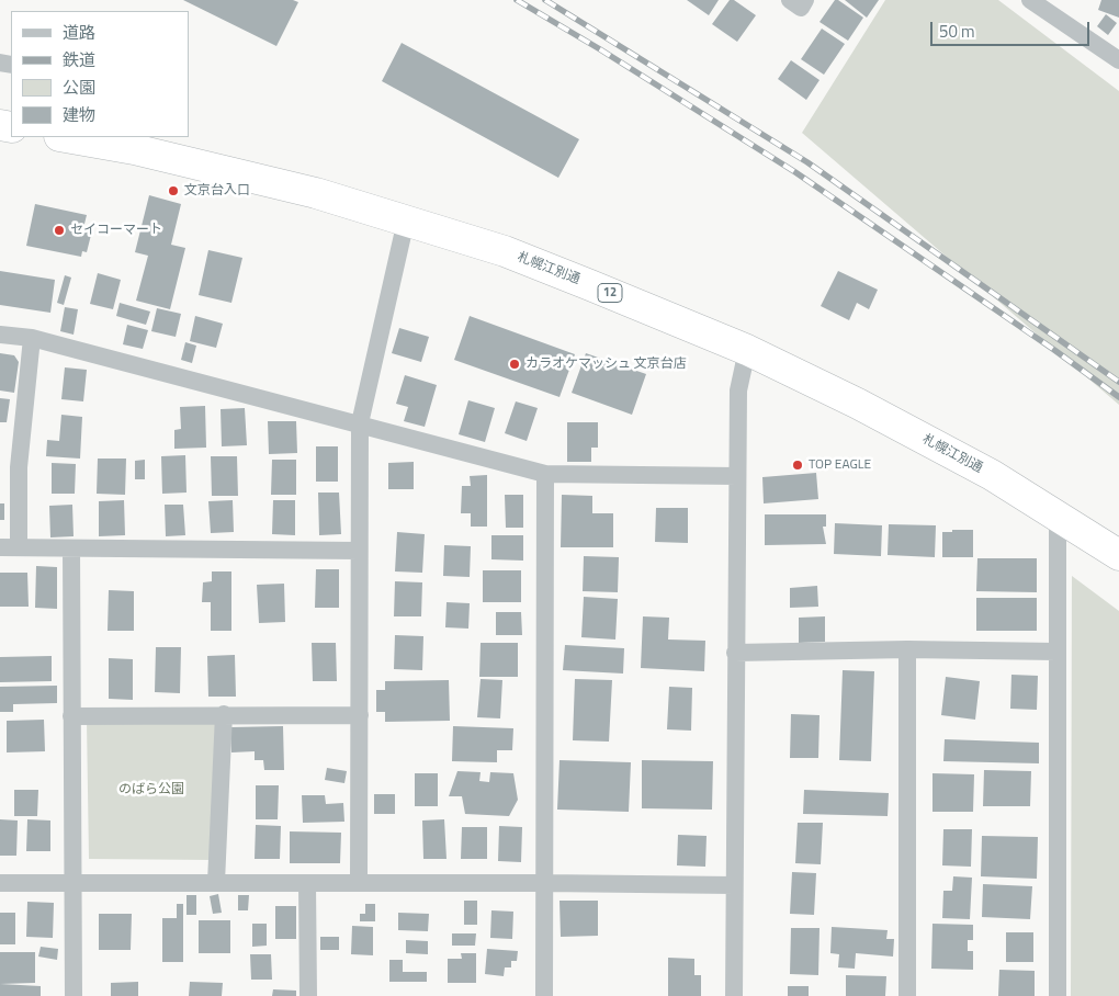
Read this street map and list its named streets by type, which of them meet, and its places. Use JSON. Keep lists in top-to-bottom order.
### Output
{
  "streets": {
    "highway": ["札幌江別通", "12"]
  },
  "parks": ["のばら公園"],
  "places": [
    "文京台入口",
    "セイコーマート",
    "カラオケマッシュ 文京台店",
    "TOP EAGLE"
  ],
  "legend": [
    "道路",
    "鉄道",
    "公園",
    "建物"
  ],
  "scale_bar": "50 m"
}
